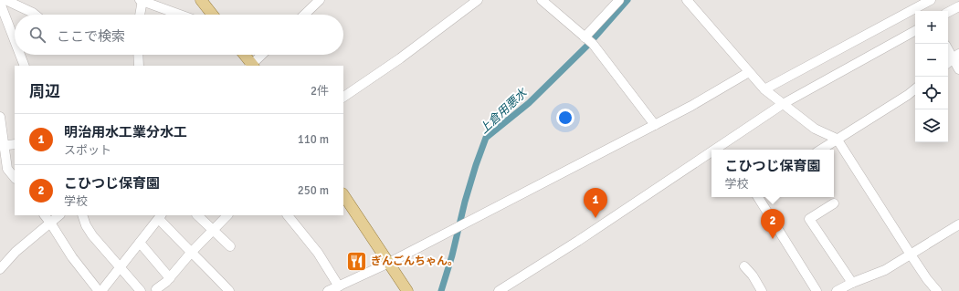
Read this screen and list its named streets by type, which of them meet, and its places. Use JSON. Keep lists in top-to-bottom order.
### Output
{
  "water": ["上倉用悪水"],
  "places": {
    "restaurant": ["ぎんごんちゃん。"]
  },
  "page": {
    "map_buttons": ["+", "−"],
    "search": "ここで検索",
    "heading": ["周辺", "2件"],
    "list": [
      {
        "mark": "1",
        "name": "明治用水工業分水工",
        "note": "スポット",
        "value": "110 m"
      },
      {
        "mark": "2",
        "name": "こひつじ保育園",
        "note": "学校",
        "value": "250 m"
      }
    ],
    "popup": ["こひつじ保育園", "学校"],
    "pins": ["1", "2"]
  }
}
